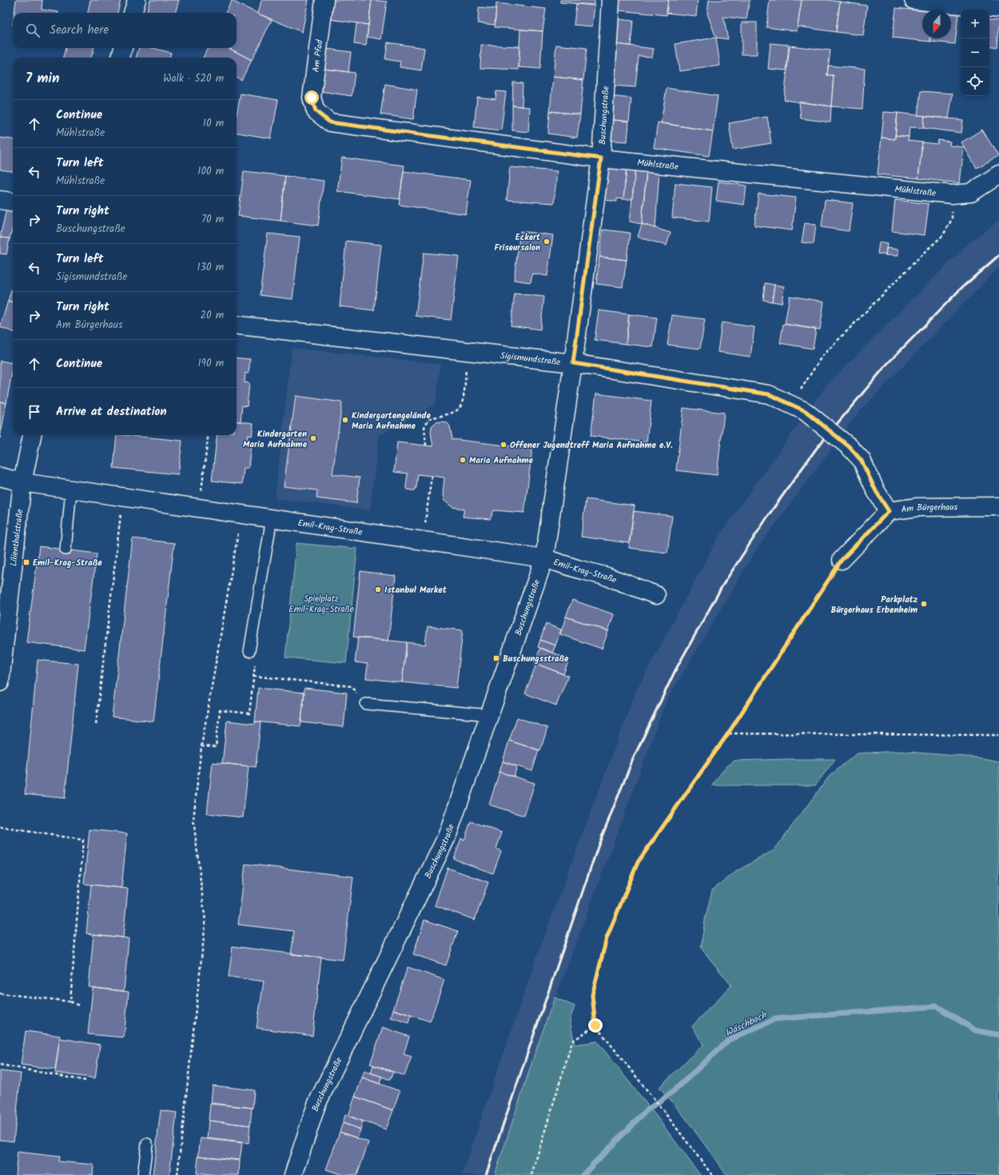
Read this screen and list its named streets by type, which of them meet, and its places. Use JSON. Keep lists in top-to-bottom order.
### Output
{
  "streets": {
    "street": [
      "Am Pfad",
      "Buschungstraße",
      "Mühlstraße",
      "Sigismundstraße",
      "Am Bürgerhaus",
      "Emil-Krag-Straße",
      "Lilienthalstraße"
    ]
  },
  "crossings": [
    ["Am Pfad", "Mühlstraße"],
    ["Buschungstraße", "Mühlstraße"],
    ["Buschungstraße", "Sigismundstraße"],
    ["Buschungstraße", "Emil-Krag-Straße"],
    ["Sigismundstraße", "Am Bürgerhaus"],
    ["Emil-Krag-Straße", "Lilienthalstraße"]
  ],
  "water": ["Wäschbach"],
  "parks": ["Spielplatz Emil-Krag-Straße"],
  "places": {
    "other": [
      "Eckert Friseursalon",
      "Kindergartengelände Maria Aufnahme",
      "Kindergarten Maria Aufnahme",
      "Offener Jugendtreff Maria Aufnahme e.V.",
      "Maria Aufnahme",
      "Istanbul Market",
      "Parkplatz Bürgerhaus Erbenheim"
    ],
    "transit": ["Emil-Krag-Straße", "Buschungsstraße"]
  },
  "north": "bottom",
  "page": {
    "map_buttons": ["+", "−"],
    "search": "Search here",
    "heading": ["7 min", "Walk · 520 m"],
    "list": [
      ["Continue", "Mühlstraße", "10 m"],
      ["Turn left", "Mühlstraße", "100 m"],
      ["Turn right", "Buschungstraße", "70 m"],
      ["Turn left", "Sigismundstraße", "130 m"],
      ["Turn right", "Am Bürgerhaus", "20 m"],
      ["Continue", "190 m"],
      "Arrive at destination"
    ]
  }
}
